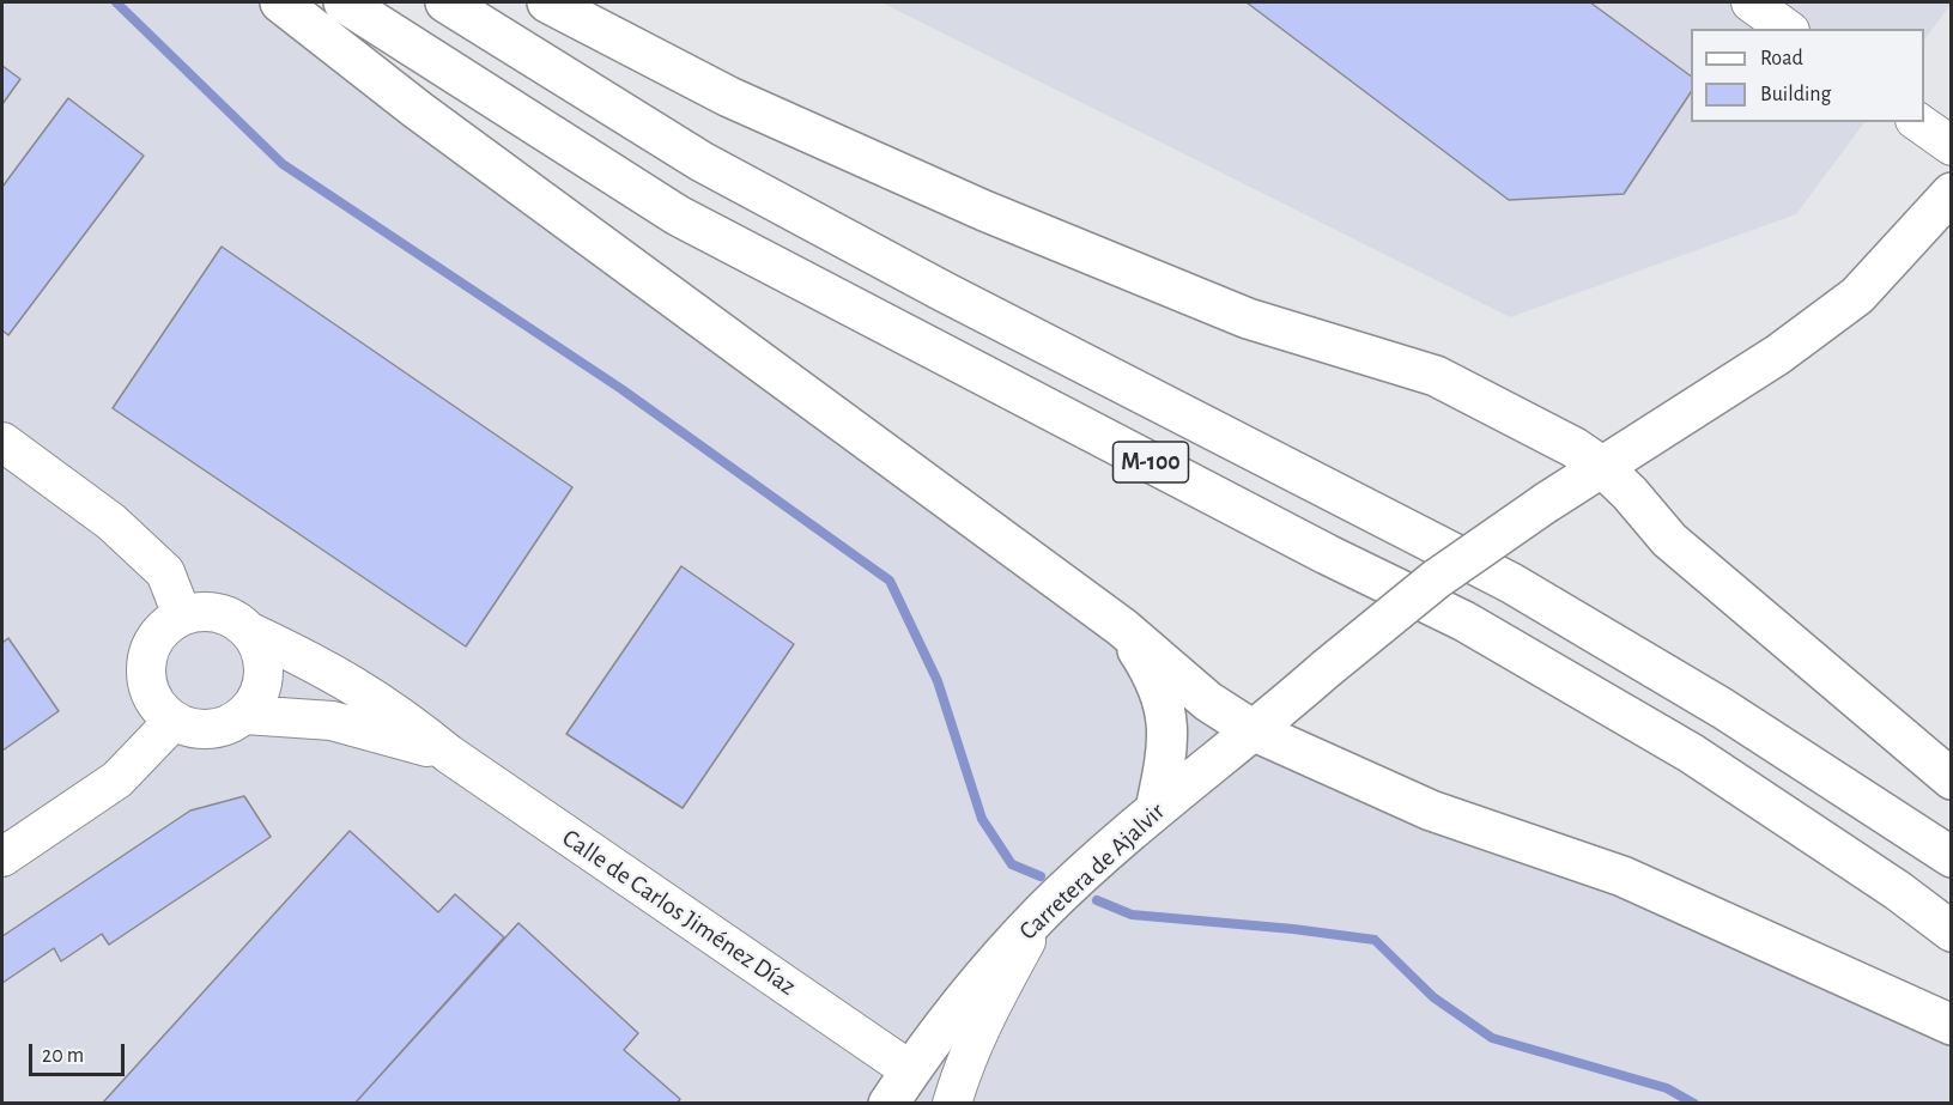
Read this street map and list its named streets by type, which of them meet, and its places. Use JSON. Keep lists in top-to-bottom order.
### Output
{
  "streets": {
    "main road": ["M-100", "Carretera de Ajalvir"],
    "street": ["Calle de Carlos Jiménez Díaz"]
  },
  "crossings": [
    ["Carretera de Ajalvir", "Calle de Carlos Jiménez Díaz"]
  ],
  "legend": ["Road", "Building"],
  "scale_bar": "20 m"
}
